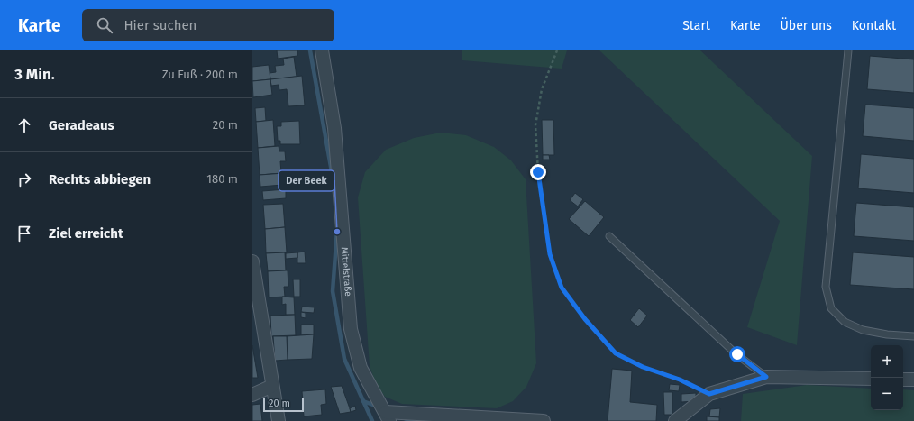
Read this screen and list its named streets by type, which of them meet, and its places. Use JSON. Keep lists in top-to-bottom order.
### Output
{
  "streets": {
    "street": ["Mittelstraße"]
  },
  "places": ["Der Beek"],
  "scale_bar": "20 m",
  "page": {
    "header": "Karte",
    "search": "Hier suchen",
    "nav": [
      "Start",
      "Karte",
      "Über uns",
      "Kontakt"
    ],
    "heading": ["3 Min.", "Zu Fuß · 200 m"],
    "list": [
      ["Geradeaus", "20 m"],
      ["Rechts abbiegen", "180 m"],
      "Ziel erreicht"
    ],
    "map_buttons": ["+", "−"],
    "scale": "20 m"
  }
}
